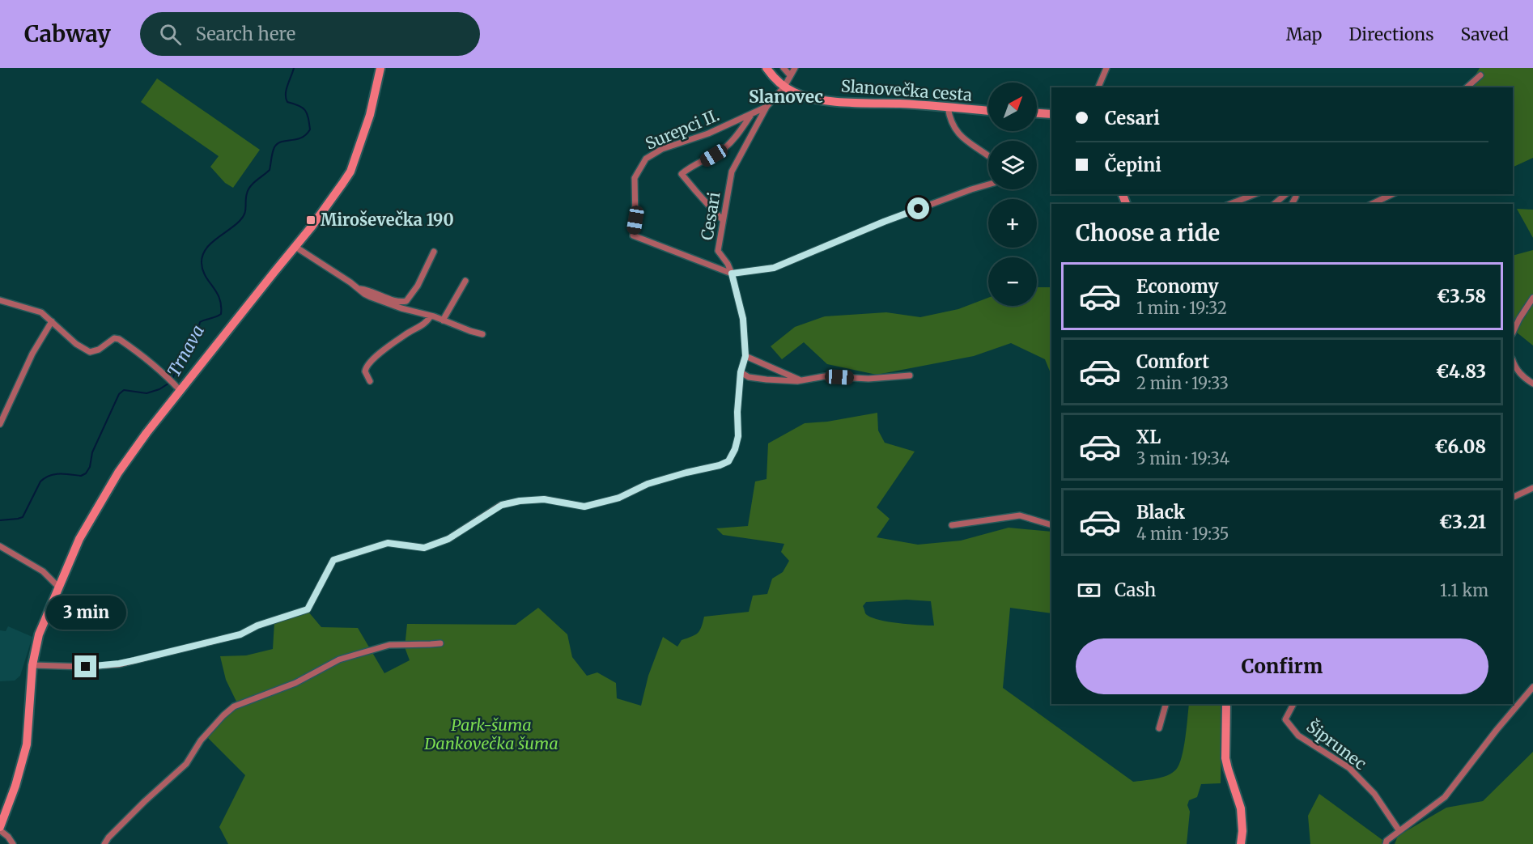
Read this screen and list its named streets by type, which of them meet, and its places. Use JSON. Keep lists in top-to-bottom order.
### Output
{
  "streets": {
    "main road": ["Slanovečka cesta"],
    "street": ["Surepci II.", "Cesari", "Šiprunec"]
  },
  "crossings": [
    ["Slanovečka cesta", "Cesari"],
    ["Surepci II.", "Cesari"]
  ],
  "districts": ["Slanovec"],
  "water": ["Trnava"],
  "parks": ["Park-šuma Dankovečka šuma"],
  "places": {
    "transit": ["Miroševečka 190"]
  },
  "north": "top right",
  "page": {
    "header": "Cabway",
    "search": "Search here",
    "nav": ["Map", "Directions", "Saved"],
    "map_buttons": ["+", "−"],
    "banner": ["Cesari", "Čepini"],
    "heading": "Choose a ride",
    "list": [
      {
        "name": "Economy",
        "note": "1 min · 19:32",
        "value": "€3.58"
      },
      {
        "name": "Comfort",
        "note": "2 min · 19:33",
        "value": "€4.83"
      },
      {
        "name": "XL",
        "note": "3 min · 19:34",
        "value": "€6.08"
      },
      {
        "name": "Black",
        "note": "4 min · 19:35",
        "value": "€3.21"
      }
    ],
    "pay": ["Cash", "1.1 km"],
    "bubble": "3 min",
    "buttons": "Confirm"
  }
}
